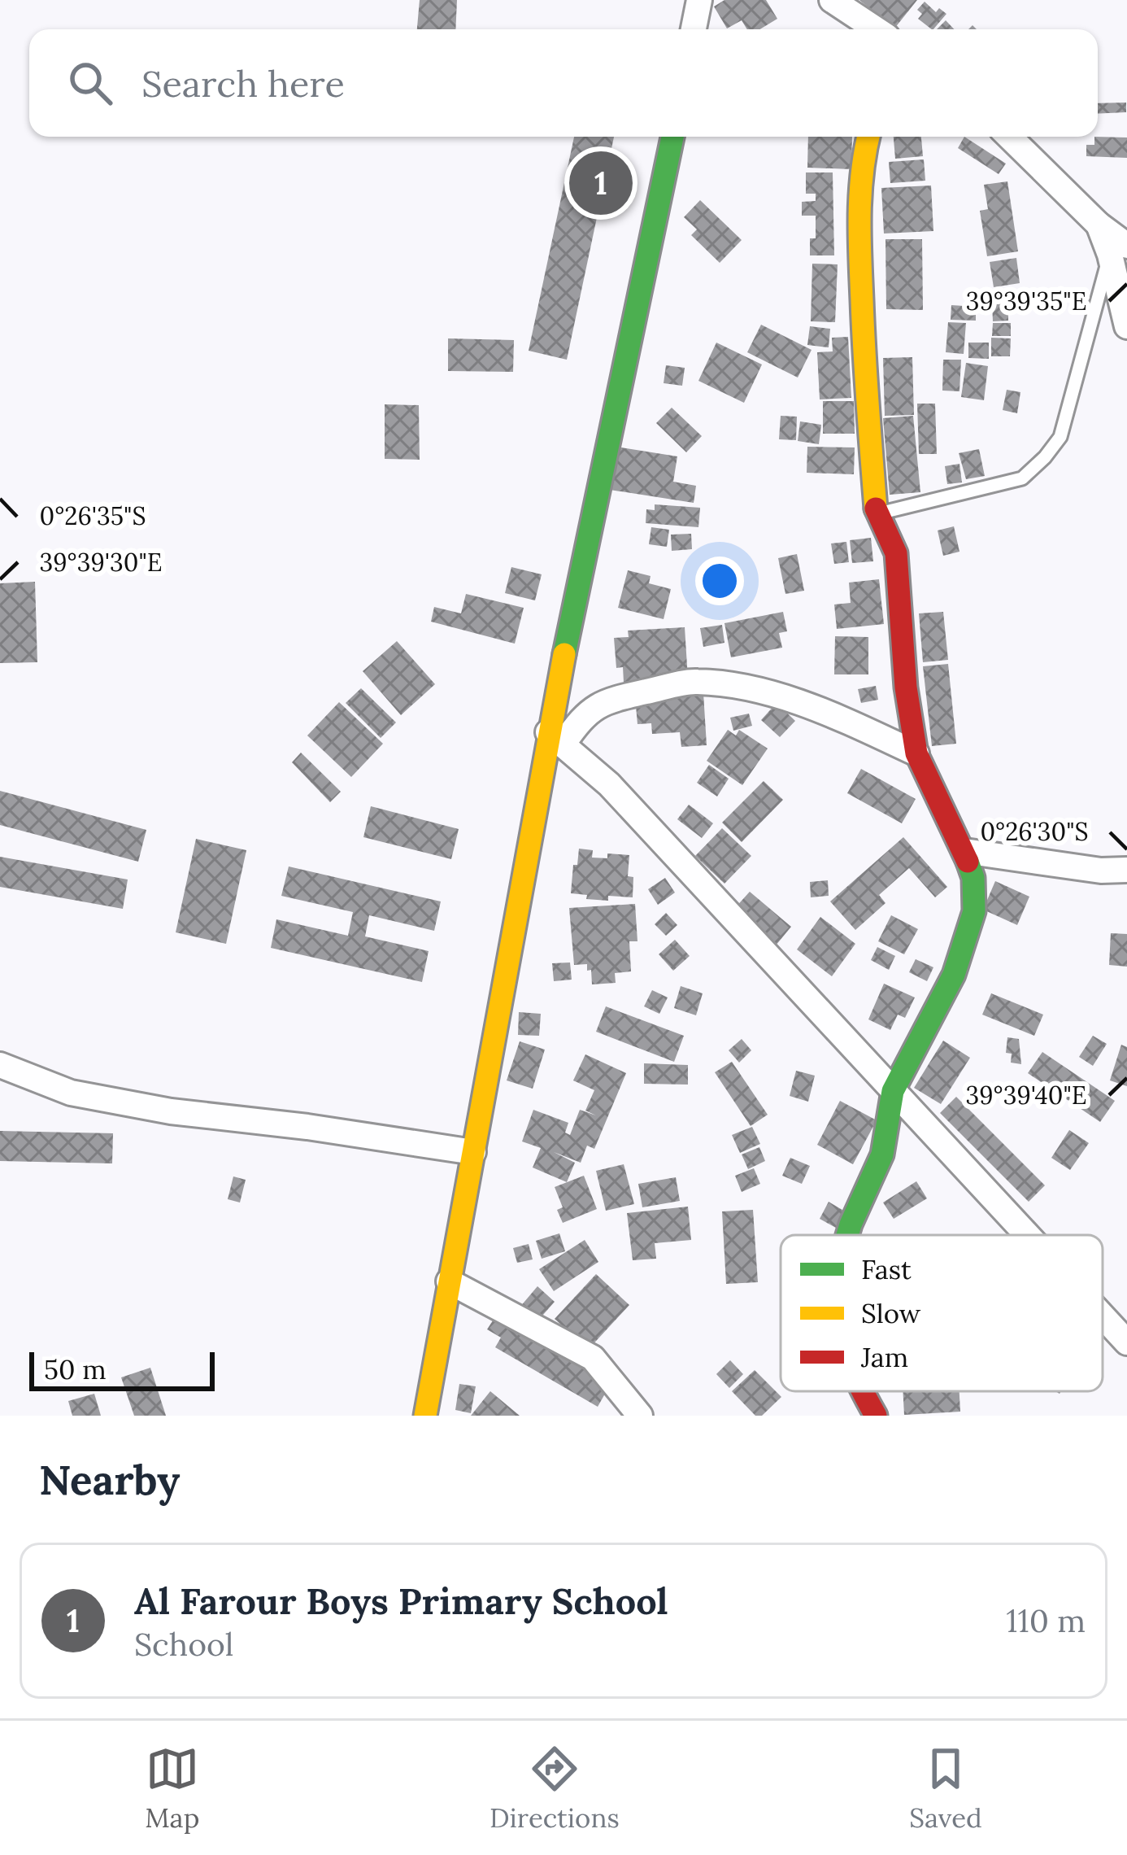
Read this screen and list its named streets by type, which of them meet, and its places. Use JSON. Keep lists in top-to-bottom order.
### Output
{
  "legend": ["Fast", "Slow", "Jam"],
  "scale_bar": "50 m",
  "page": {
    "search": "Search here",
    "pins": "1",
    "scale": "50 m",
    "heading": "Nearby",
    "list": [
      {
        "mark": "1",
        "name": "Al Farour Boys Primary School",
        "note": "School",
        "value": "110 m"
      }
    ],
    "nav": ["Map", "Directions", "Saved"]
  },
  "coordinates": [
    "39°39'35\"E",
    "0°26'35\"S",
    "39°39'30\"E",
    "0°26'30\"S",
    "39°39'40\"E"
  ]
}
